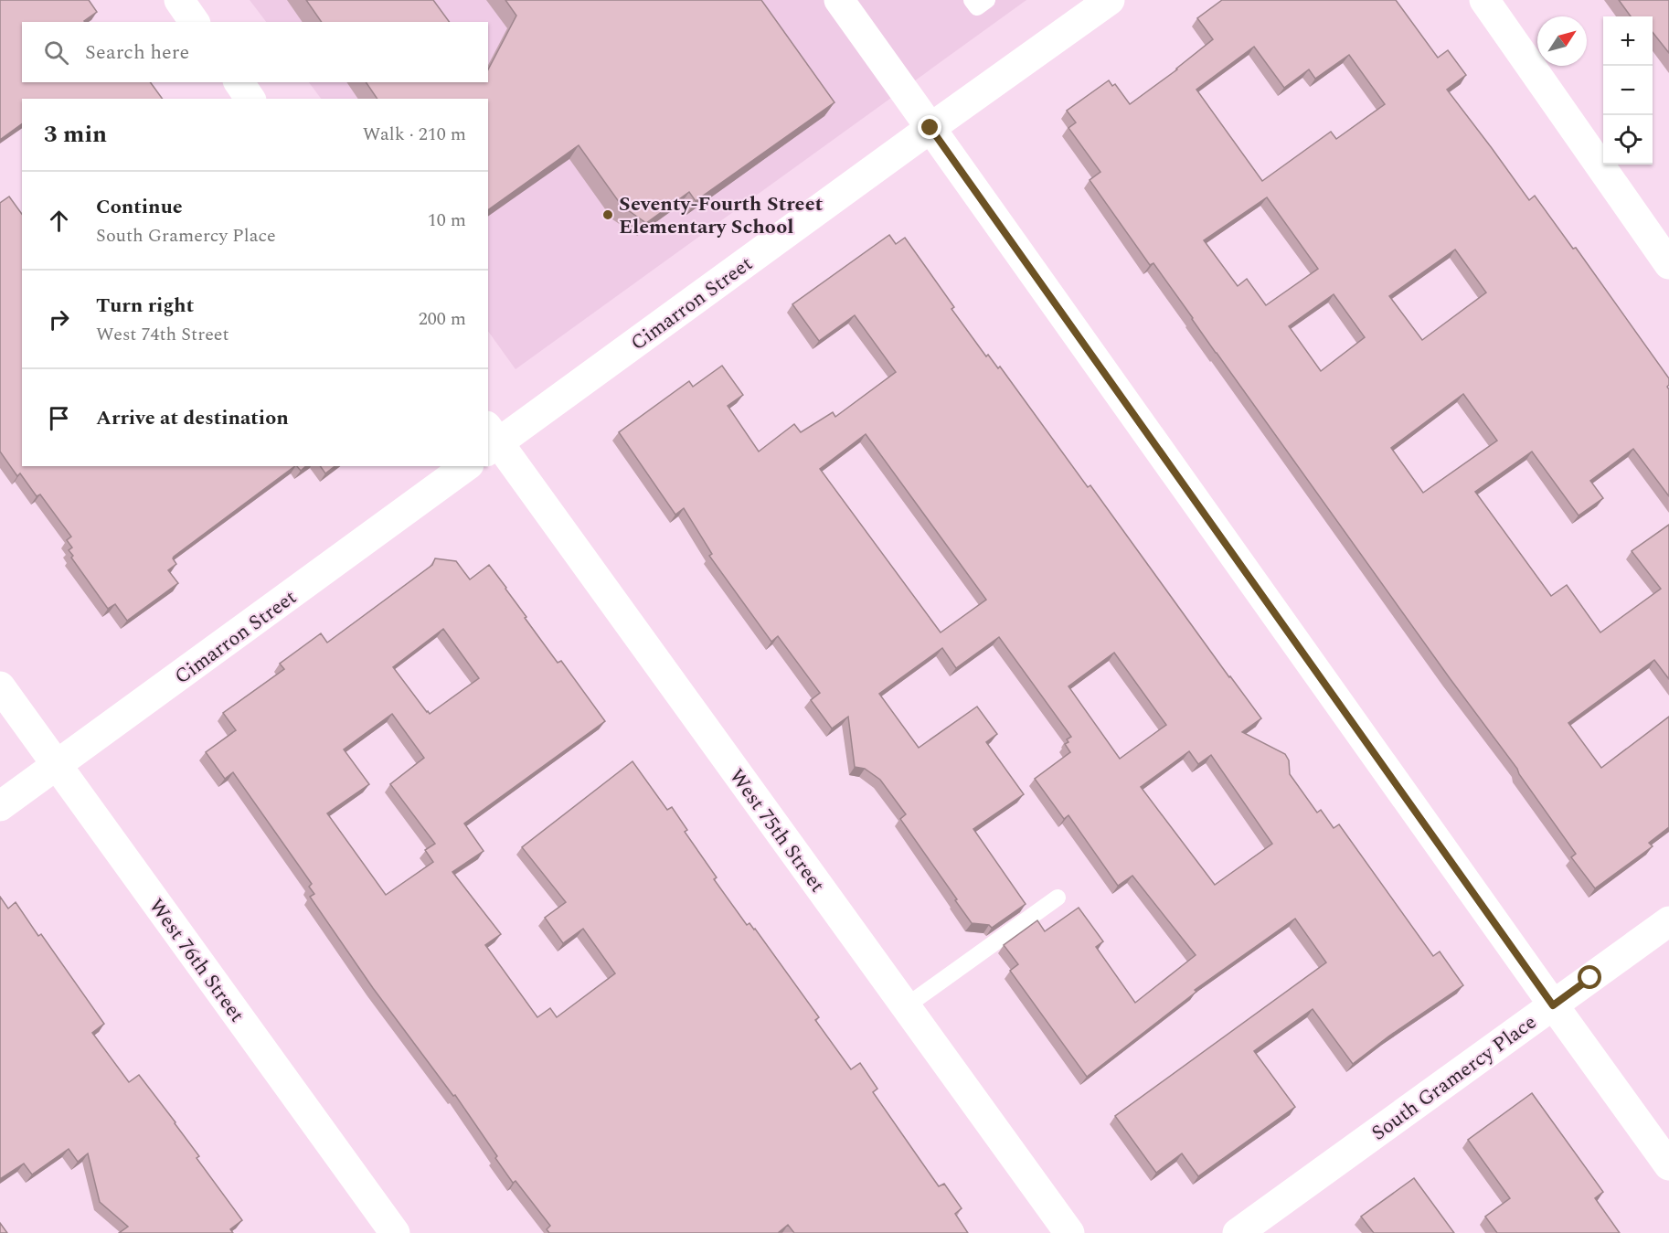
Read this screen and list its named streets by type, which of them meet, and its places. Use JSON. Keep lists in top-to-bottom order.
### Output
{
  "streets": {
    "street": [
      "Cimarron Street",
      "West 75th Street",
      "West 76th Street",
      "South Gramercy Place"
    ]
  },
  "crossings": [
    ["Cimarron Street", "West 75th Street"],
    ["Cimarron Street", "West 76th Street"]
  ],
  "places": ["Seventy-Fourth Street Elementary School"],
  "north": "top right",
  "page": {
    "map_buttons": ["+", "−"],
    "search": "Search here",
    "heading": ["3 min", "Walk · 210 m"],
    "list": [
      ["Continue", "South Gramercy Place", "10 m"],
      ["Turn right", "West 74th Street", "200 m"],
      "Arrive at destination"
    ]
  }
}
